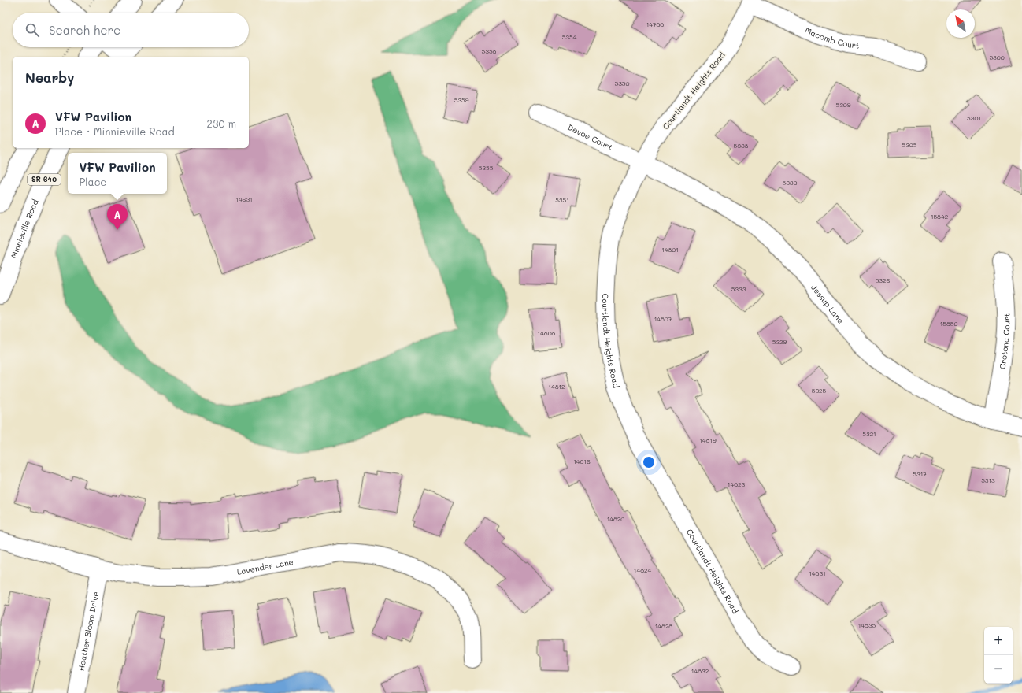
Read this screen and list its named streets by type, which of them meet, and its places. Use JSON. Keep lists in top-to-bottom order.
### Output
{
  "streets": {
    "street": [
      "Macomb Court",
      "Courtlandt Heights Road",
      "Devoe Court",
      "SR 640",
      "Minnieville Road",
      "Jessup Lane",
      "Crotona Court",
      "Lavender Lane",
      "Heather Bloom Drive"
    ]
  },
  "crossings": [
    ["Macomb Court", "Courtlandt Heights Road"],
    ["Courtlandt Heights Road", "Devoe Court"],
    ["Courtlandt Heights Road", "Jessup Lane"],
    ["Devoe Court", "Jessup Lane"],
    ["Jessup Lane", "Crotona Court"],
    ["Lavender Lane", "Heather Bloom Drive"]
  ],
  "house_numbers": [
    "14788",
    "5354",
    "5358",
    "5300",
    "5350",
    "5359",
    "5309",
    "5301",
    "5305",
    "5338",
    "5355",
    "5330",
    "14631",
    "5351",
    "15842",
    "14801",
    "5326",
    "5333",
    "14807",
    "15850",
    "14808",
    "5329",
    "14812",
    "5325",
    "5321",
    "14819",
    "14816",
    "5317",
    "5313",
    "14823",
    "14820",
    "14824",
    "14831",
    "14835",
    "14828",
    "14832"
  ],
  "north": "top left",
  "page": {
    "search": "Search here",
    "heading": "Nearby",
    "list": [
      {
        "mark": "A",
        "name": "VFW Pavilion",
        "note": "Place · Minnieville Road",
        "value": "230 m"
      }
    ],
    "popup": ["VFW Pavilion", "Place"],
    "pins": "A",
    "map_buttons": ["+", "−"]
  }
}
